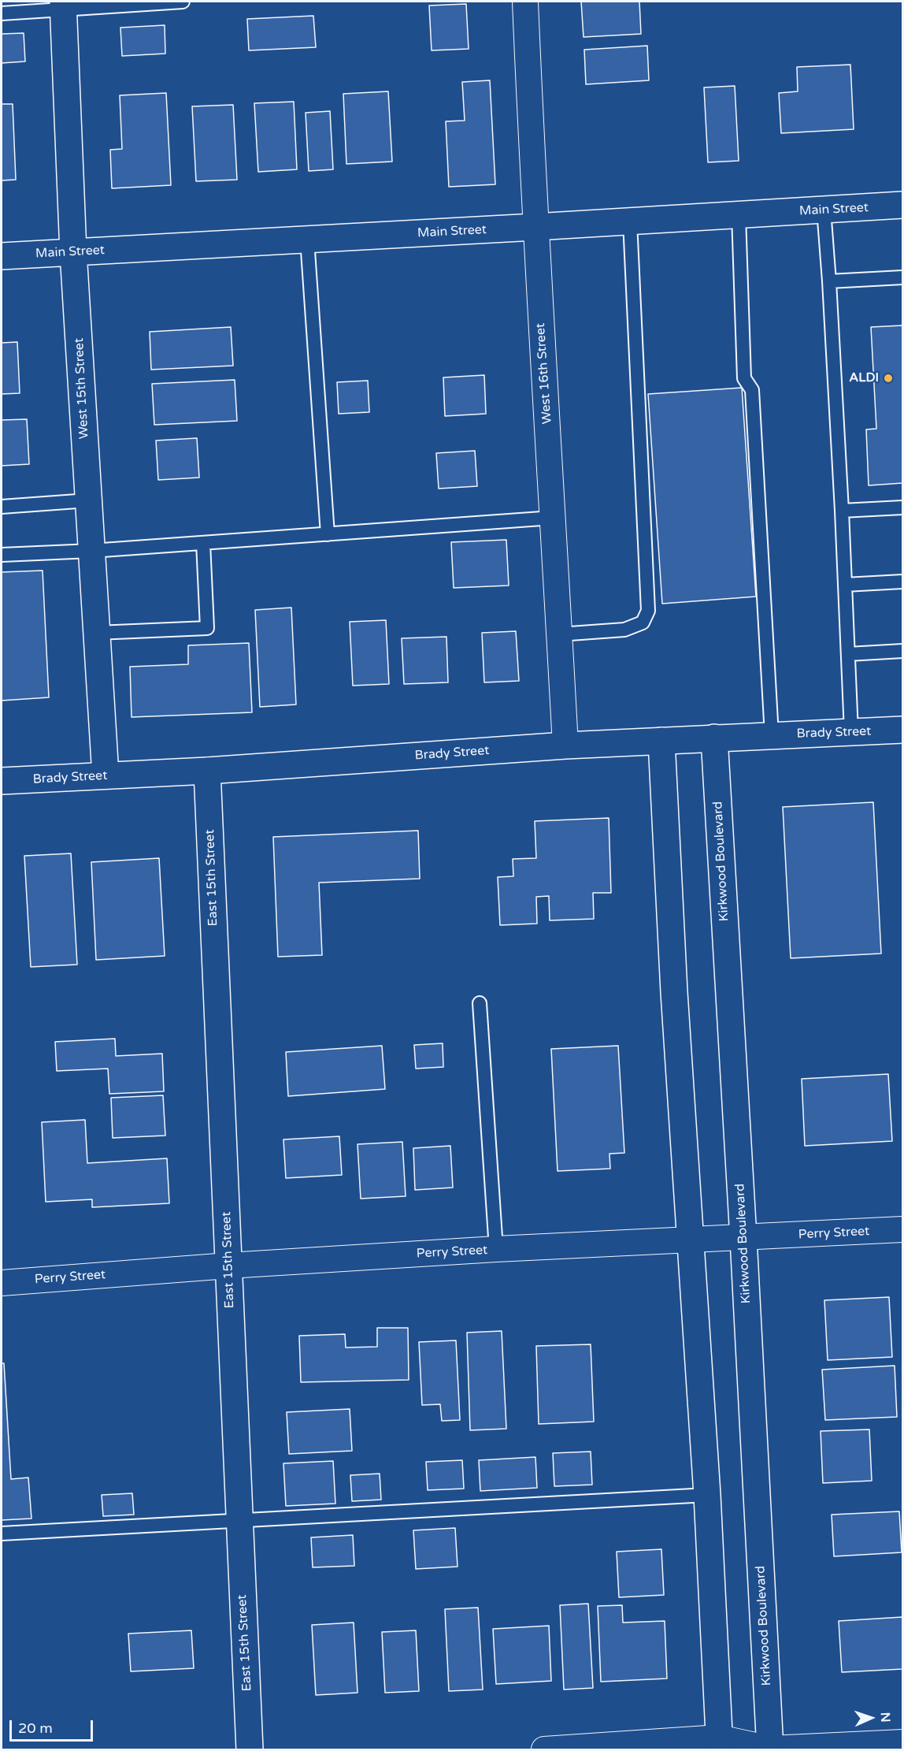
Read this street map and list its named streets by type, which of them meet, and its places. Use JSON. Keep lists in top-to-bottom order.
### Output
{
  "streets": {
    "main road": [
      "Main Street",
      "West 15th Street",
      "Brady Street",
      "Kirkwood Boulevard",
      "East 15th Street"
    ],
    "street": ["West 16th Street", "Perry Street"]
  },
  "crossings": [
    ["Main Street", "West 16th Street"],
    ["Main Street", "West 15th Street"],
    ["West 16th Street", "Brady Street"],
    ["West 15th Street", "Brady Street"],
    ["Brady Street", "Kirkwood Boulevard"],
    ["Brady Street", "East 15th Street"],
    ["Kirkwood Boulevard", "Perry Street"],
    ["East 15th Street", "Perry Street"]
  ],
  "places": ["ALDI"],
  "scale_bar": "20 m",
  "north": "right"
}
